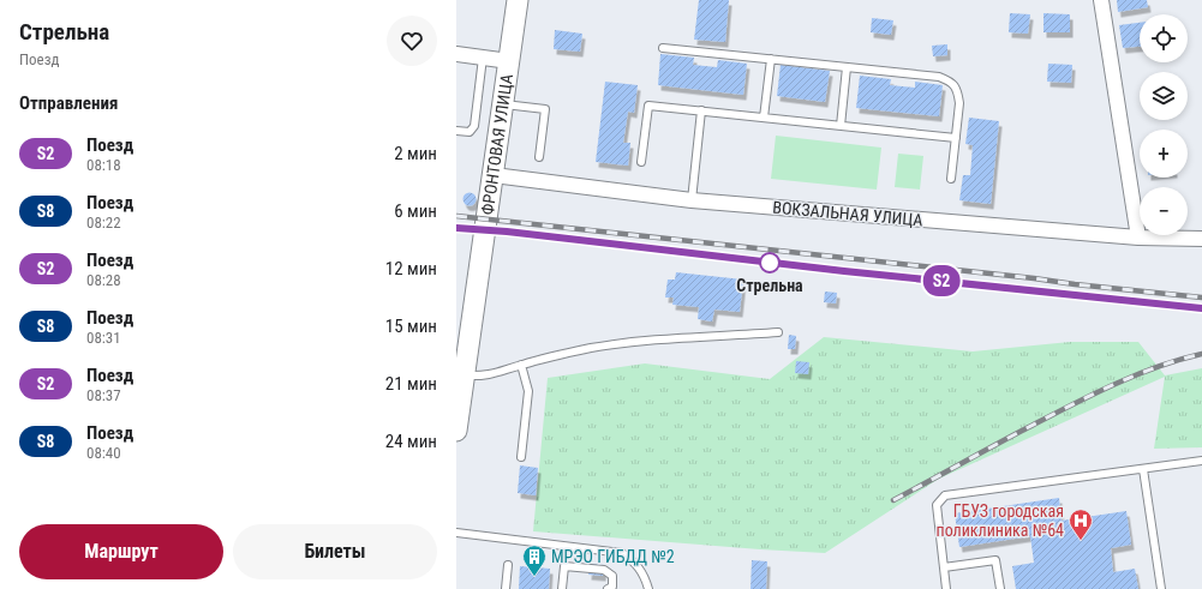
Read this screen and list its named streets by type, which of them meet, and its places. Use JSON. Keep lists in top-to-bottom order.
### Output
{
  "streets": {
    "main road": ["ФРОНТОВАЯ УЛИЦА"],
    "street": ["ВОКЗАЛЬНАЯ УЛИЦА"]
  },
  "crossings": [
    ["ФРОНТОВАЯ УЛИЦА", "ВОКЗАЛЬНАЯ УЛИЦА"]
  ],
  "places": {
    "other": ["Стрельна"],
    "hospital": ["ГБУЗ городская поликлиника №64"],
    "building": ["МРЭО ГИБДД №2"]
  },
  "page": {
    "heading": [
      ["Стрельна", "Поезд"],
      "Отправления"
    ],
    "on_map": "S2",
    "map_buttons": ["+", "−"],
    "list": [
      {
        "mark": "S2",
        "name": "Поезд",
        "note": "08:18",
        "value": "2 мин"
      },
      {
        "mark": "S8",
        "name": "Поезд",
        "note": "08:22",
        "value": "6 мин"
      },
      {
        "mark": "S2",
        "name": "Поезд",
        "note": "08:28",
        "value": "12 мин"
      },
      {
        "mark": "S8",
        "name": "Поезд",
        "note": "08:31",
        "value": "15 мин"
      },
      {
        "mark": "S2",
        "name": "Поезд",
        "note": "08:37",
        "value": "21 мин"
      },
      {
        "mark": "S8",
        "name": "Поезд",
        "note": "08:40",
        "value": "24 мин"
      }
    ],
    "buttons": ["Маршрут", "Билеты"]
  }
}
